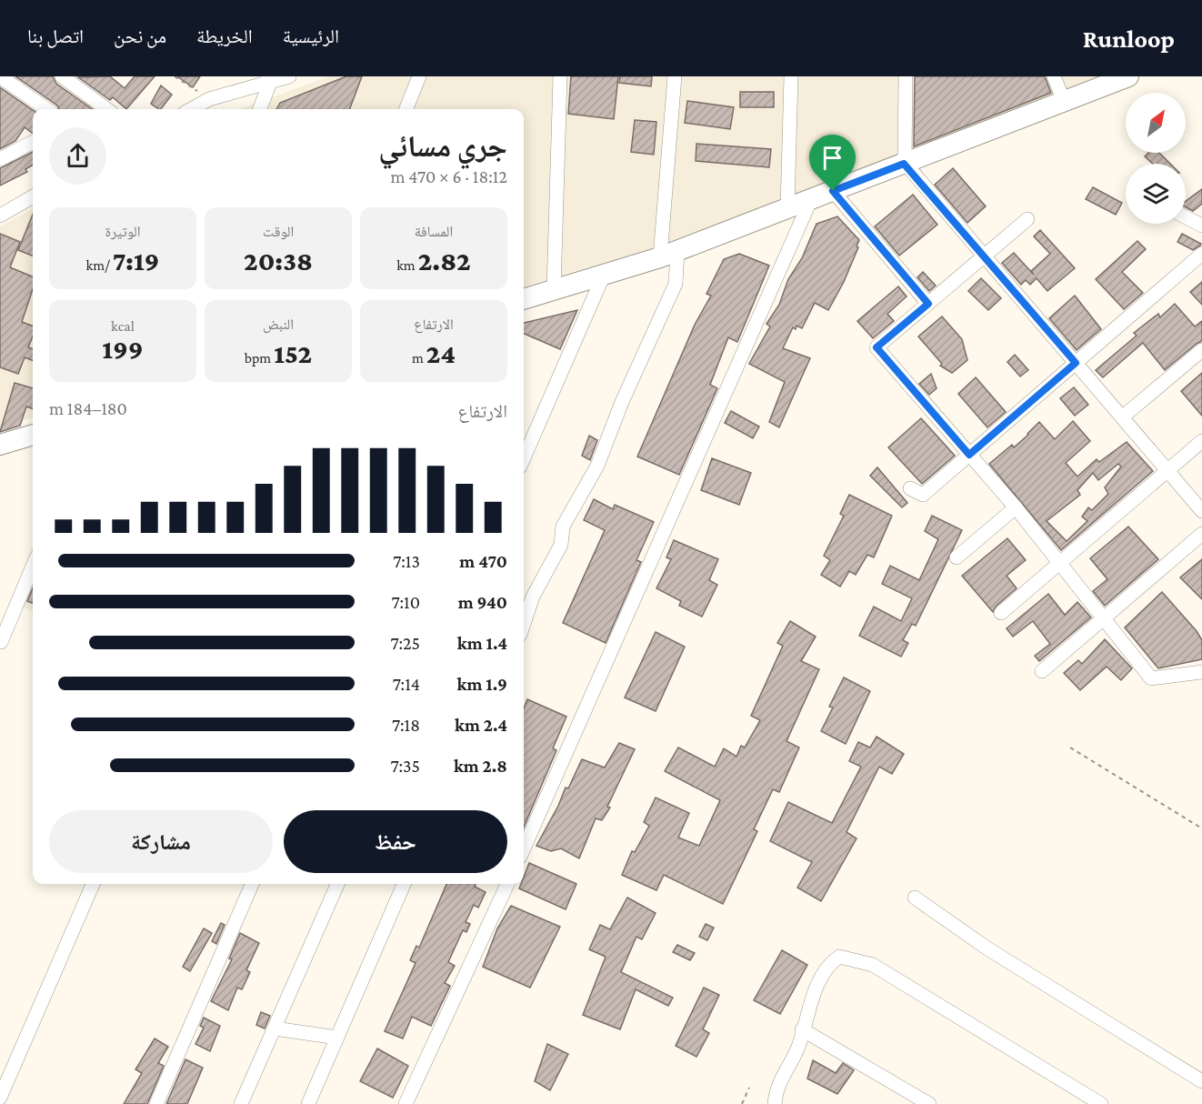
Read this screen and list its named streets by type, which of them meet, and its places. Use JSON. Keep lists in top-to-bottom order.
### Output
{
  "north": "top right",
  "page": {
    "header": "Runloop",
    "nav": [
      "الرئيسية",
      "الخريطة",
      "من نحن",
      "اتصل بنا"
    ],
    "heading": ["جري مسائي", "18:12 · 6 × 470 m"],
    "stats": [
      ["المسافة", "2.82 km"],
      ["الوقت", "20:38"],
      ["الوتيرة", "7:19 /km"],
      ["الارتفاع", "24 m"],
      ["النبض", "152 bpm"],
      ["kcal", "199"]
    ],
    "chart": ["الارتفاع", "180–184 m"],
    "list": [
      {
        "name": "470 m",
        "note": "7:13"
      },
      {
        "name": "940 m",
        "note": "7:10"
      },
      {
        "name": "1.4 km",
        "note": "7:25"
      },
      {
        "name": "1.9 km",
        "note": "7:14"
      },
      {
        "name": "2.4 km",
        "note": "7:18"
      },
      {
        "name": "2.8 km",
        "note": "7:35"
      }
    ],
    "buttons": ["حفظ", "مشاركة"]
  }
}
